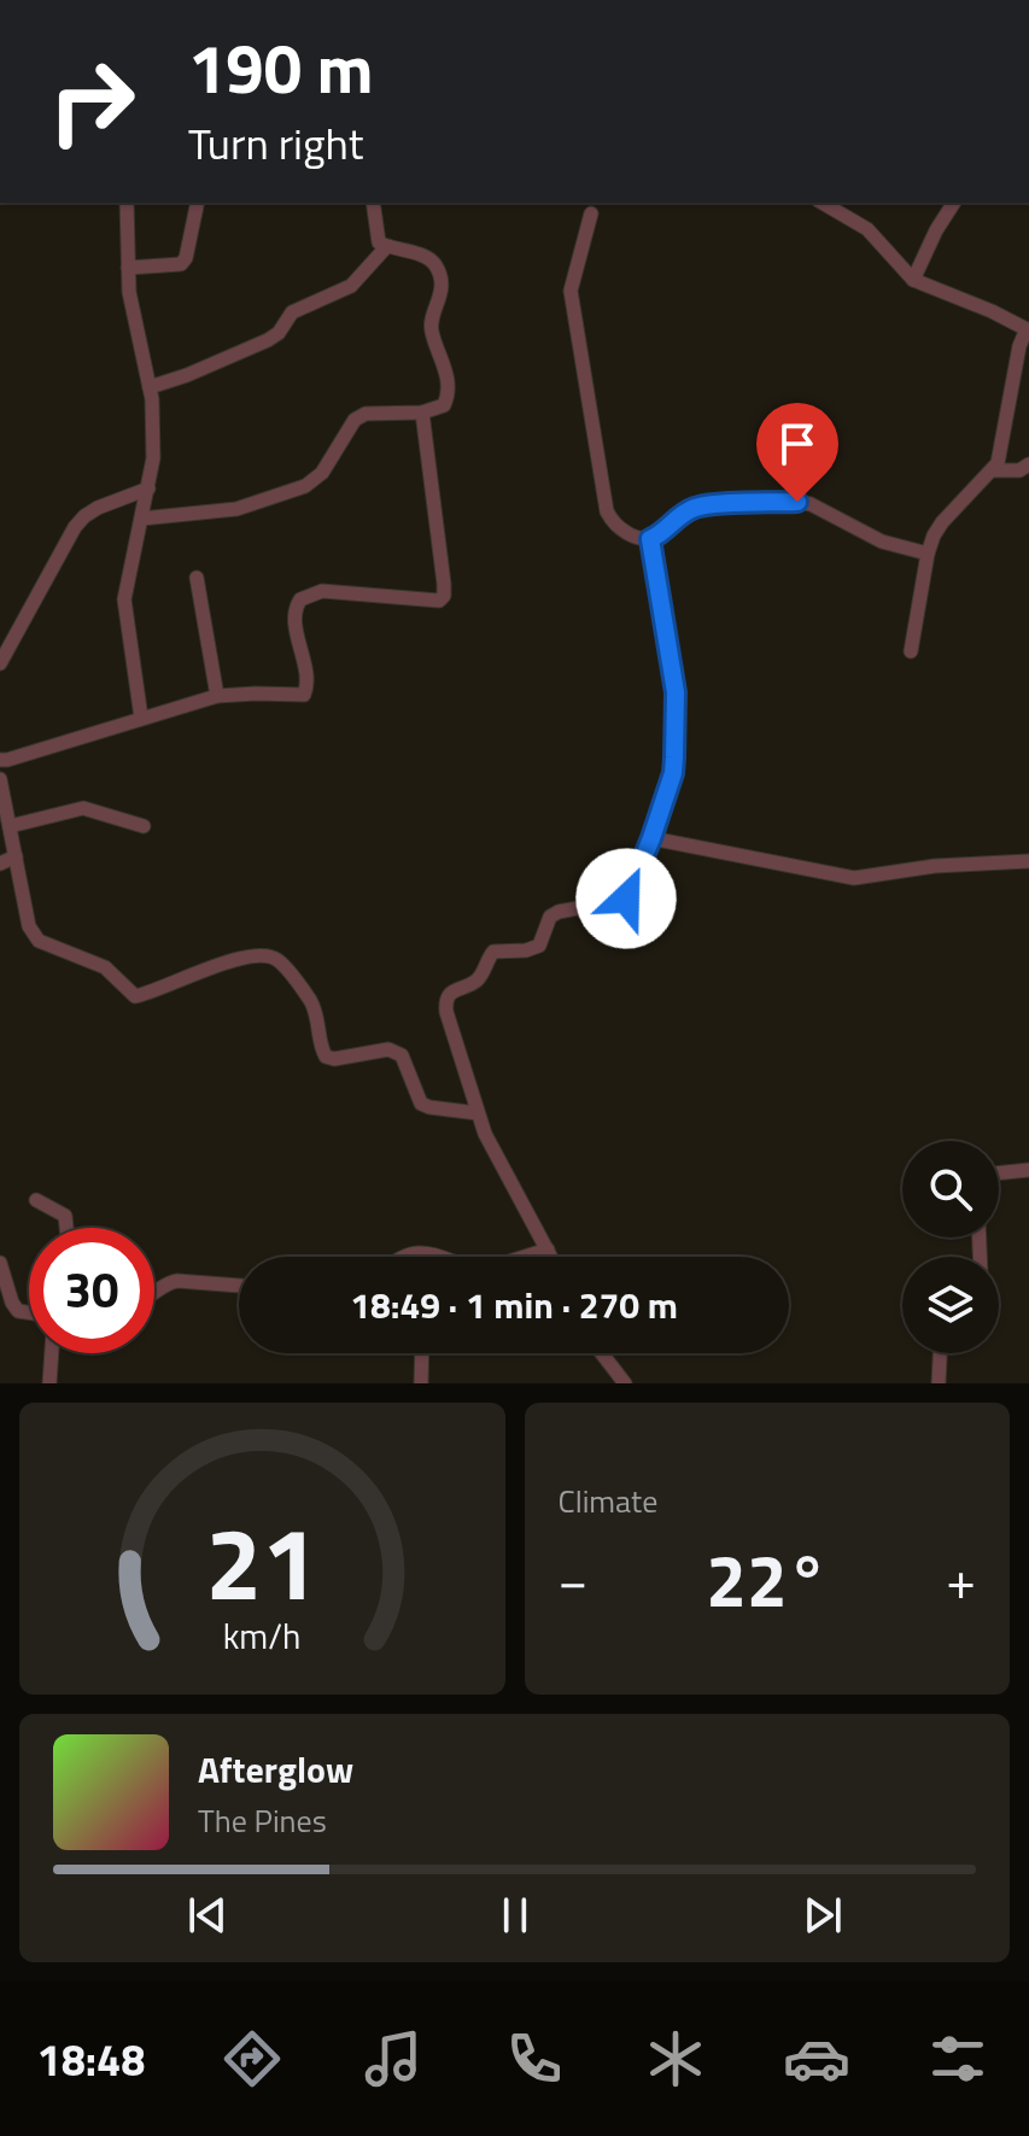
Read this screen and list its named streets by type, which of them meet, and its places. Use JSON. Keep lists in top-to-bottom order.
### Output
{
  "page": {
    "turn": ["190 m", "Turn right"],
    "limit": "30",
    "trip": "18:49 · 1 min · 270 m",
    "tile": "Climate",
    "heat": ["−", "22°", "+"],
    "song": ["Afterglow", "The Pines"],
    "tabs": "18:48",
    "gauge": ["21", "km/h"]
  }
}
